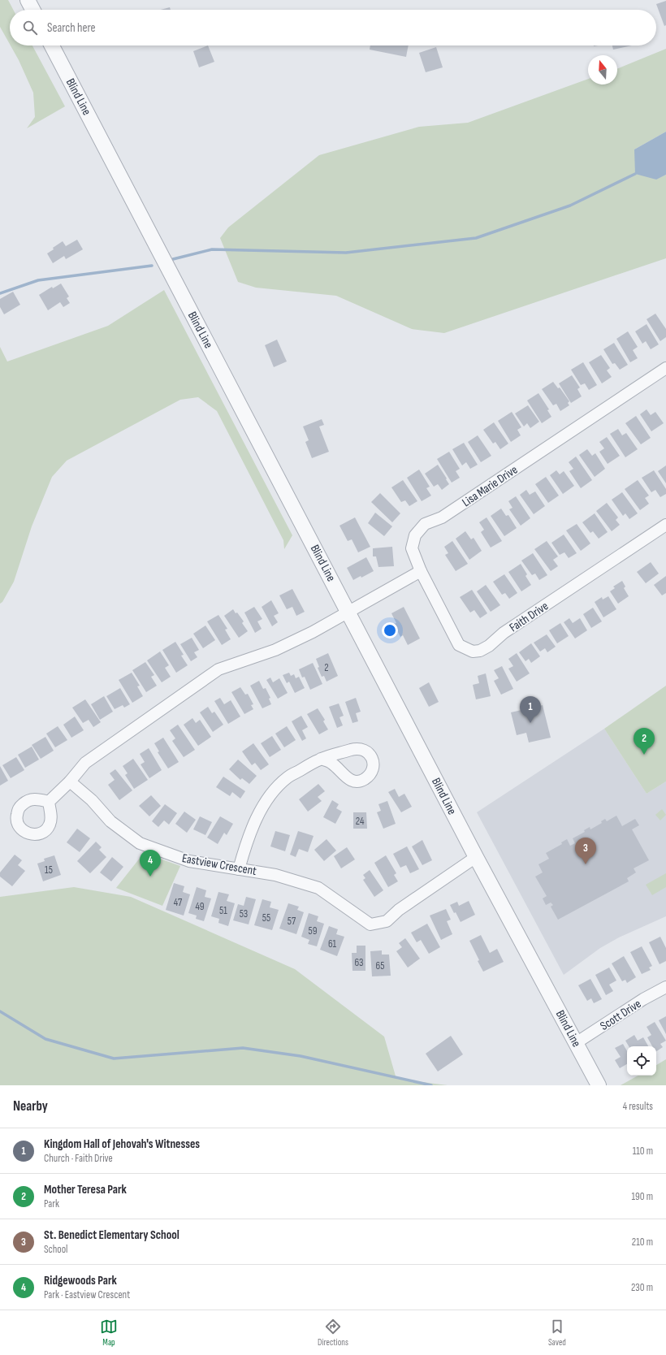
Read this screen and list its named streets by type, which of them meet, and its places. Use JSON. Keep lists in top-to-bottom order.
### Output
{
  "streets": {
    "street": [
      "Blind Line",
      "Lisa Marie Drive",
      "Faith Drive",
      "Eastview Crescent",
      "Scott Drive"
    ]
  },
  "crossings": [
    ["Blind Line", "Eastview Crescent"],
    ["Blind Line", "Scott Drive"],
    ["Lisa Marie Drive", "Faith Drive"]
  ],
  "house_numbers": [
    "2",
    "24",
    "15",
    "47",
    "49",
    "51",
    "53",
    "55",
    "57",
    "59",
    "61",
    "63",
    "65"
  ],
  "north": "top",
  "page": {
    "search": "Search here",
    "pins": [
      "1",
      "2",
      "3",
      "4"
    ],
    "heading": ["Nearby", "4 results"],
    "list": [
      {
        "mark": "1",
        "name": "Kingdom Hall of Jehovah's Witnesses",
        "note": "Church · Faith Drive",
        "value": "110 m"
      },
      {
        "mark": "2",
        "name": "Mother Teresa Park",
        "note": "Park",
        "value": "190 m"
      },
      {
        "mark": "3",
        "name": "St. Benedict Elementary School",
        "note": "School",
        "value": "210 m"
      },
      {
        "mark": "4",
        "name": "Ridgewoods Park",
        "note": "Park · Eastview Crescent",
        "value": "230 m"
      }
    ],
    "nav": ["Map", "Directions", "Saved"]
  }
}
